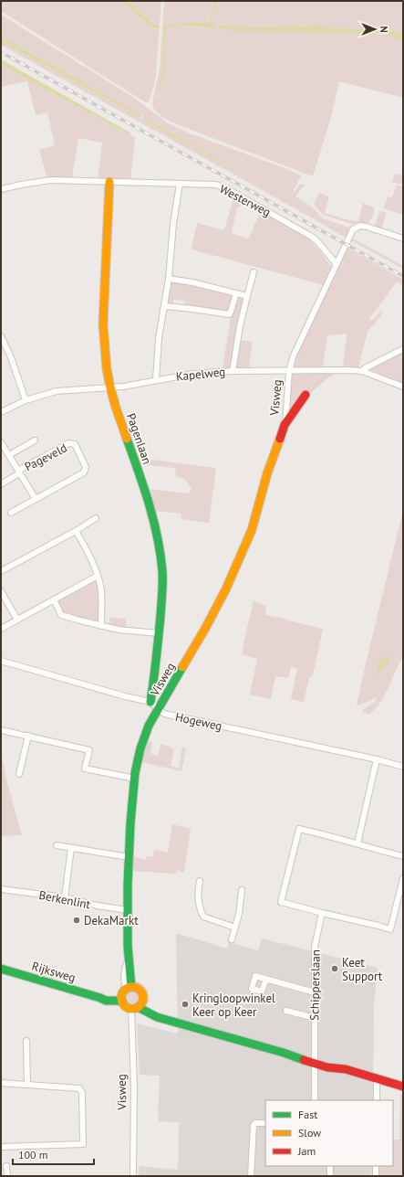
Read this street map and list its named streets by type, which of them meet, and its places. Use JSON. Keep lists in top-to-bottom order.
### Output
{
  "streets": {
    "street": [
      "Westerweg",
      "Kapelweg",
      "Visweg",
      "Pagenlaan",
      "Pageveld",
      "Hogeweg",
      "Berkenlint",
      "Rijksweg",
      "Schipperslaan"
    ]
  },
  "crossings": [
    ["Westerweg", "Visweg"],
    ["Westerweg", "Pagenlaan"],
    ["Kapelweg", "Visweg"],
    ["Kapelweg", "Pagenlaan"],
    ["Visweg", "Hogeweg"],
    ["Visweg", "Berkenlint"],
    ["Visweg", "Rijksweg"],
    ["Pagenlaan", "Hogeweg"]
  ],
  "places": ["DekaMarkt", "Keet Support", "Kringloopwinkel Keer op Keer"],
  "legend": ["Fast", "Slow", "Jam"],
  "scale_bar": "100 m",
  "north": "right"
}
